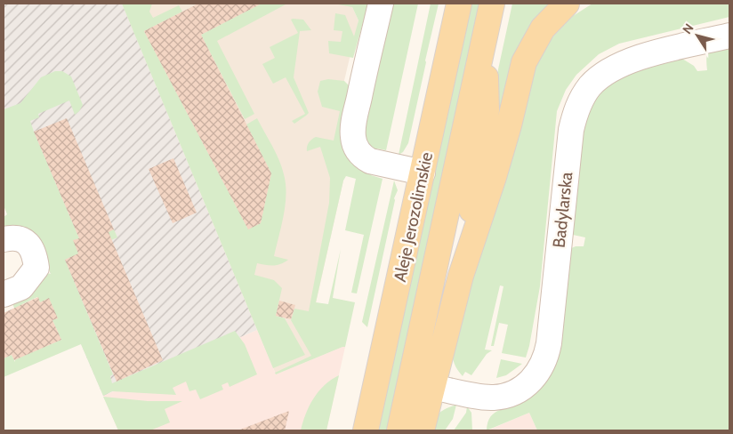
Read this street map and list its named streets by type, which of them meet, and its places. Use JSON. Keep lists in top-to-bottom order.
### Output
{
  "streets": {
    "main road": ["Aleje Jerozolimskie"],
    "street": ["Badylarska"]
  },
  "north": "top left"
}
